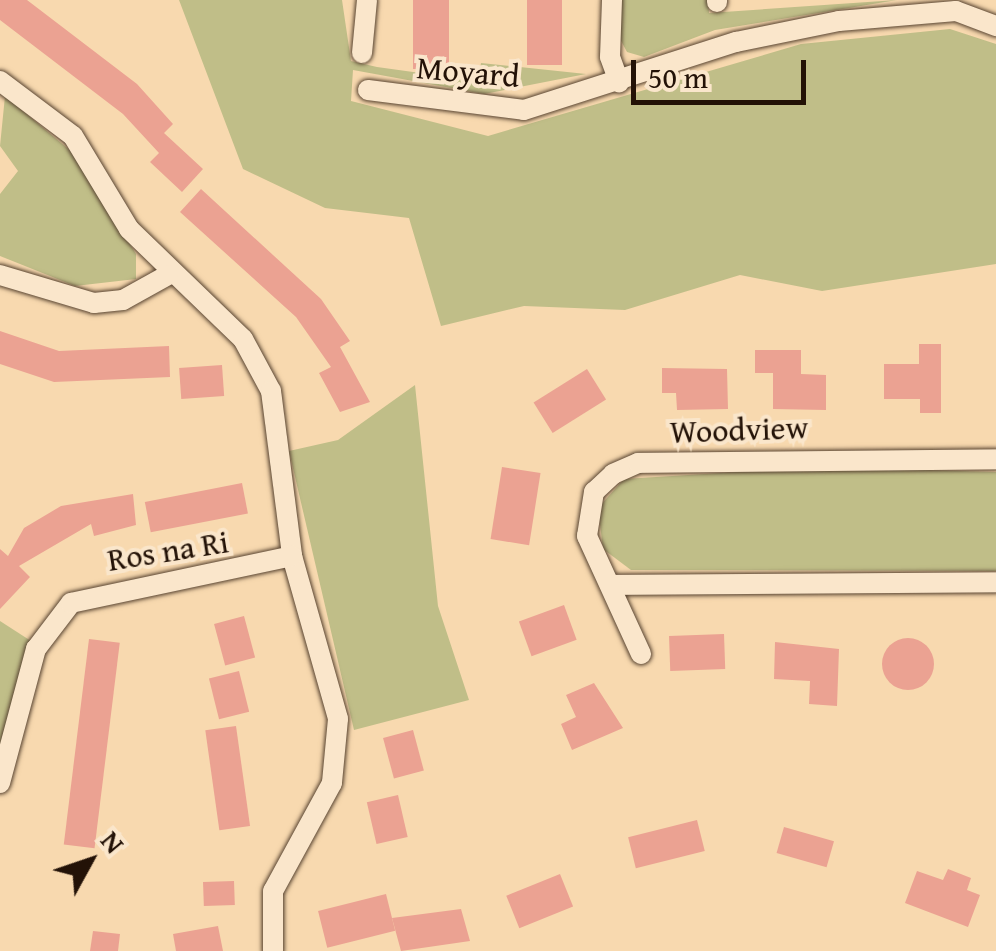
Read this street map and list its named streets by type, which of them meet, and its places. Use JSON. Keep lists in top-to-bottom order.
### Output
{
  "streets": {
    "street": ["Moyard", "Woodview", "Ros na Ri"]
  },
  "scale_bar": "50 m",
  "north": "top right"
}
